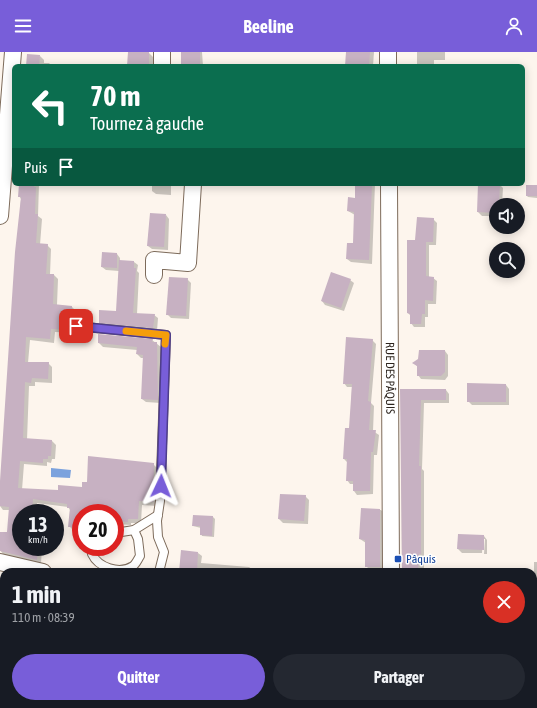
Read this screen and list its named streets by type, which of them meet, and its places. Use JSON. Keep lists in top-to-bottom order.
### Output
{
  "streets": {
    "street": ["RUE DES PÂQUIS"]
  },
  "places": {
    "transit": ["Pâquis"]
  },
  "page": {
    "header": "Beeline",
    "turn": ["70 m", "Tournez à gauche"],
    "then": "Puis",
    "speed": "13 km/h",
    "limit": "20",
    "heading": ["1 min", "110 m · 08:39"],
    "buttons": ["Quitter", "Partager"]
  }
}
